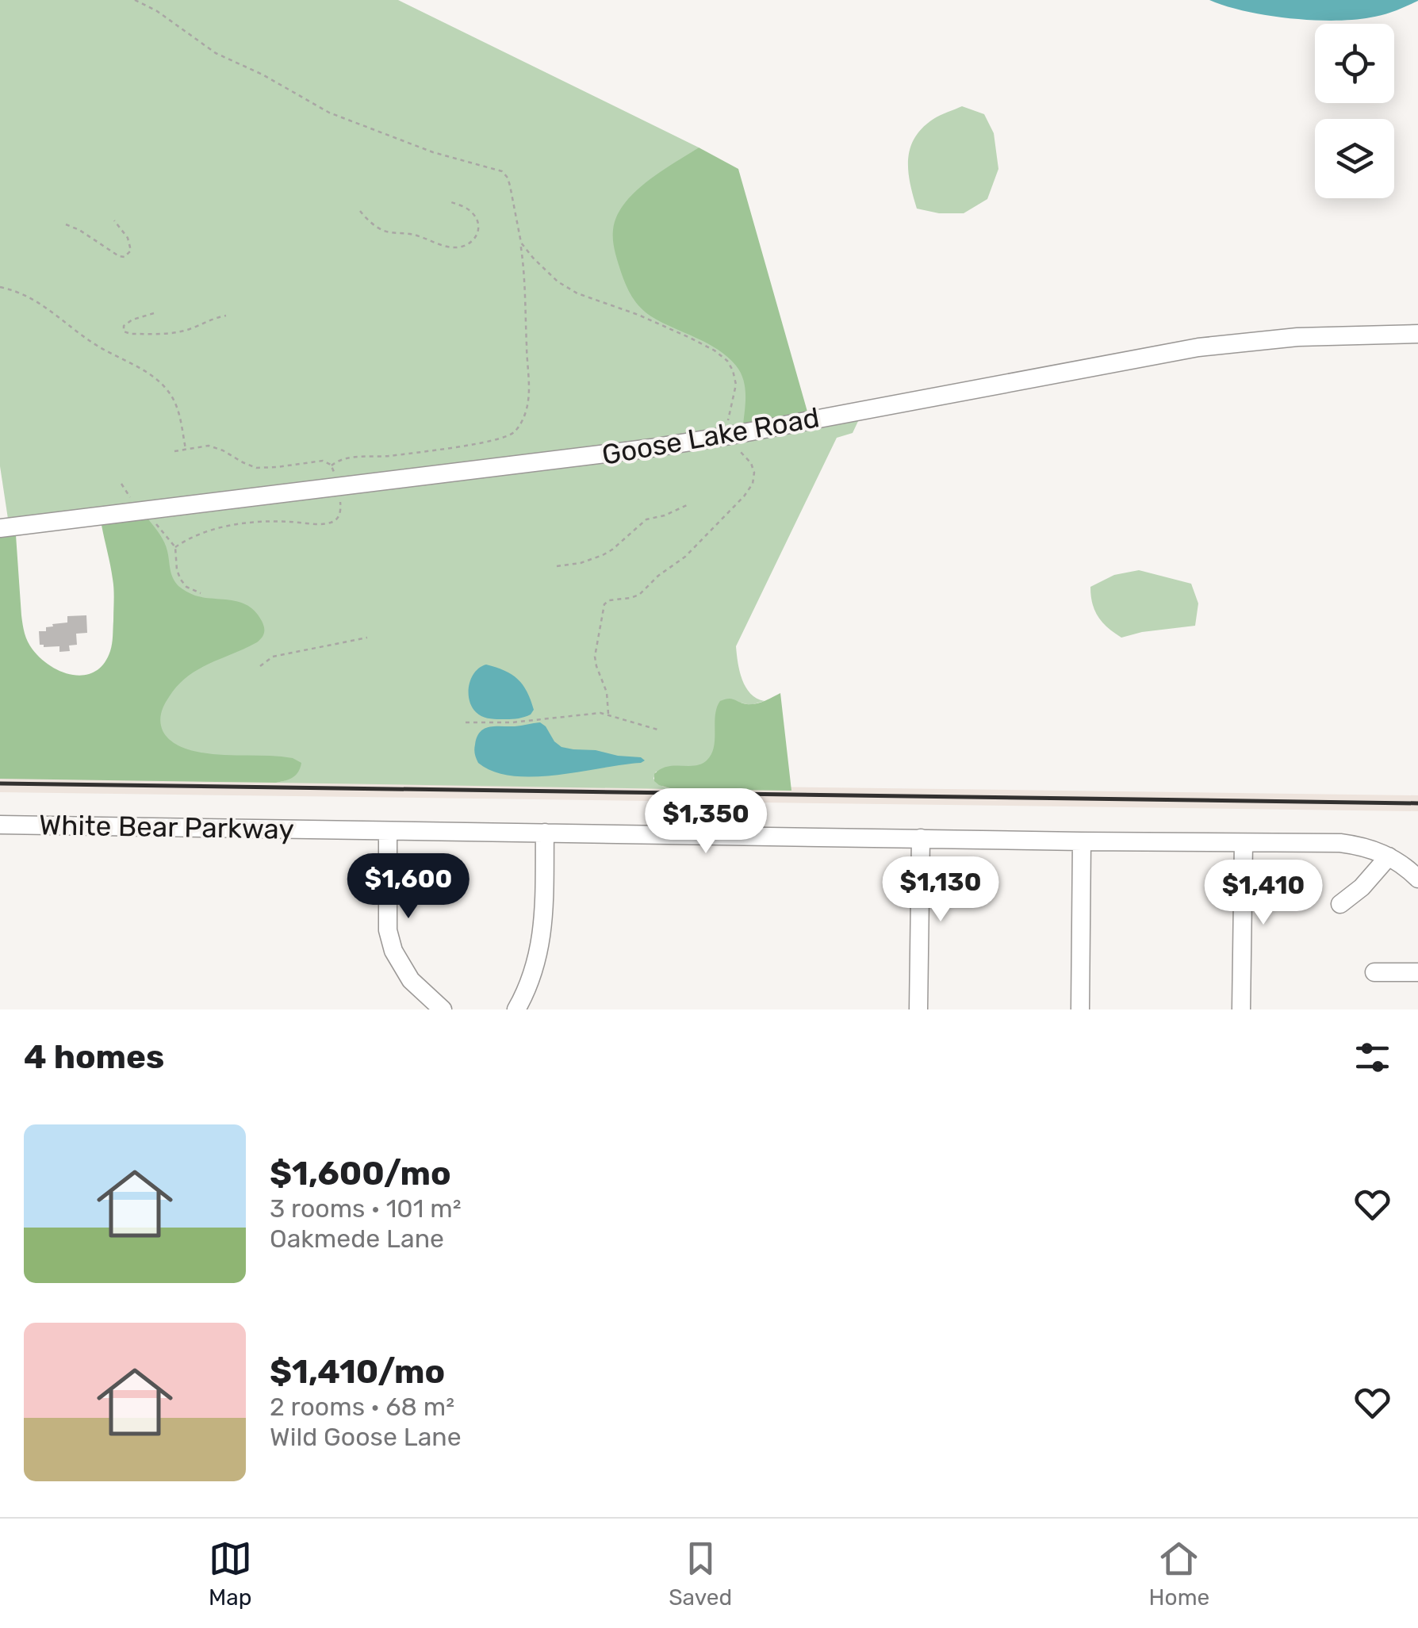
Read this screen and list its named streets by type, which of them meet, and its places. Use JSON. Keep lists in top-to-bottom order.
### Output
{
  "streets": {
    "street": ["Goose Lake Road", "White Bear Parkway"]
  },
  "page": {
    "price": [
      "$1,350",
      "$1,600",
      "$1,130",
      "$1,410"
    ],
    "heading": "4 homes",
    "list": [
      {
        "name": "$1,600/mo",
        "note": "3 rooms · 101 m² · Oakmede Lane"
      },
      {
        "name": "$1,410/mo",
        "note": "2 rooms · 68 m² · Wild Goose Lane"
      }
    ],
    "tabs": ["Map", "Saved", "Home"]
  }
}
